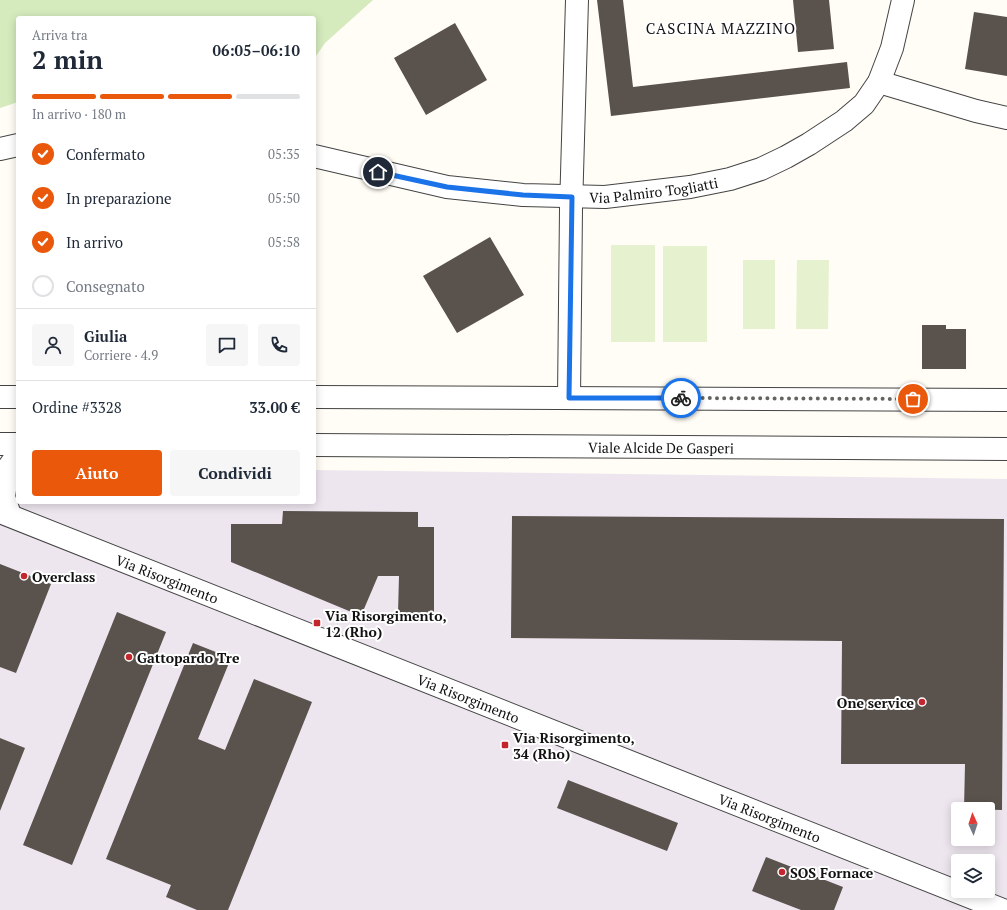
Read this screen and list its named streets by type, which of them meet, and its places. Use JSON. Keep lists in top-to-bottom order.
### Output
{
  "streets": {
    "street": ["Via Palmiro Togliatti", "Viale Alcide De Gasperi", "Via Risorgimento"]
  },
  "districts": ["CASCINA MAZZINO"],
  "places": {
    "other": [
      "Overclass",
      "Gattopardo Tre",
      "One service",
      "SOS Fornace"
    ],
    "transit": ["Via Risorgimento, 12 (Rho)", "Via Risorgimento, 34 (Rho)"]
  },
  "north": "top",
  "page": {
    "heading": ["2 min", "Arriva tra", "06:05–06:10"],
    "panel": [
      "Giulia",
      "Corriere · 4.9",
      "Ordine #3328",
      "33.00 €"
    ],
    "bar": "In arrivo · 180 m",
    "list": [
      ["Confermato", "05:35"],
      ["In preparazione", "05:50"],
      ["In arrivo", "05:58"],
      "Consegnato"
    ],
    "buttons": ["Aiuto", "Condividi"]
  }
}
